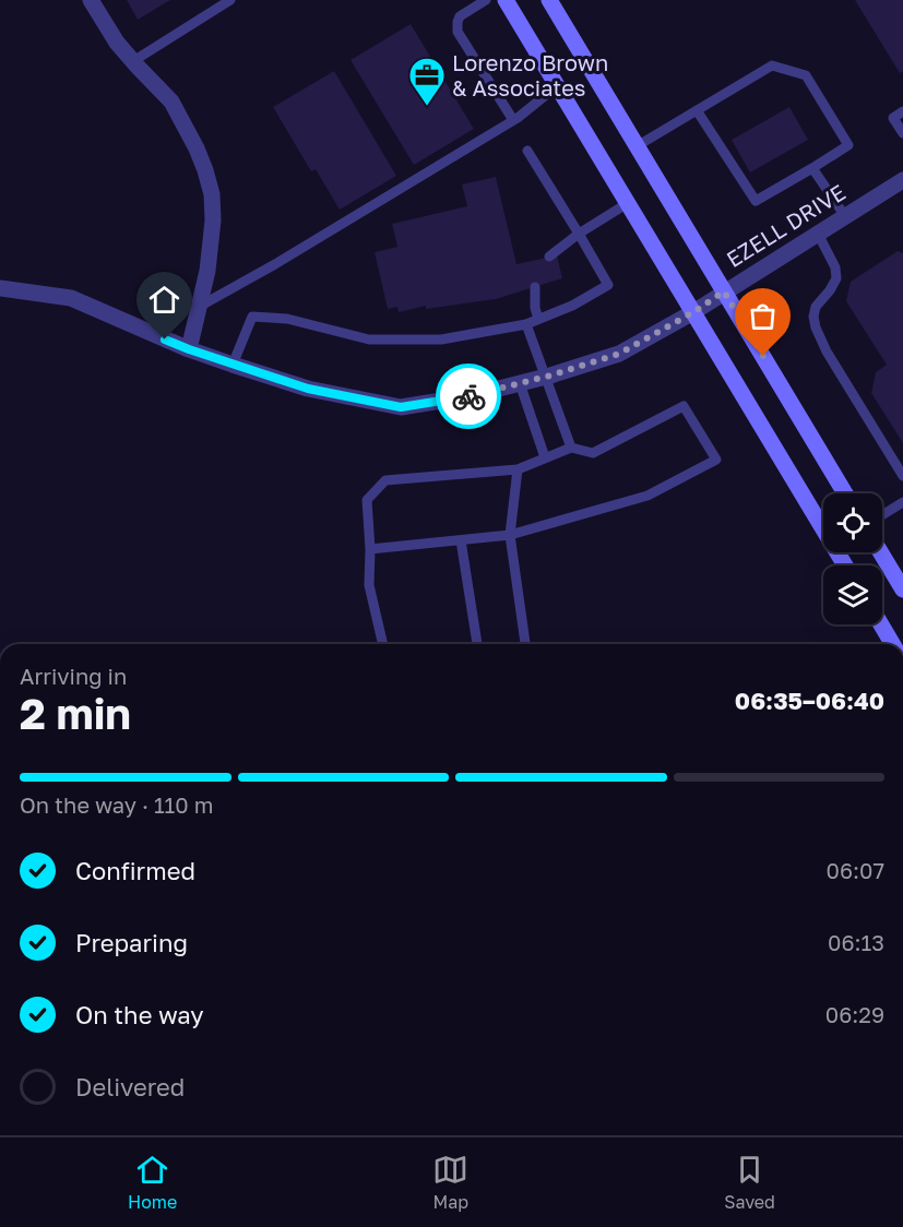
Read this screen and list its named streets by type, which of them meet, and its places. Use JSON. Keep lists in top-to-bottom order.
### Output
{
  "streets": {
    "street": ["EZELL DRIVE"]
  },
  "places": {
    "office": ["Lorenzo Brown & Associates"]
  },
  "page": {
    "heading": ["2 min", "Arriving in", "06:35–06:40"],
    "bar": "On the way · 110 m",
    "list": [
      ["Confirmed", "06:07"],
      ["Preparing", "06:13"],
      ["On the way", "06:29"],
      "Delivered"
    ],
    "tabs": ["Home", "Map", "Saved"]
  }
}
